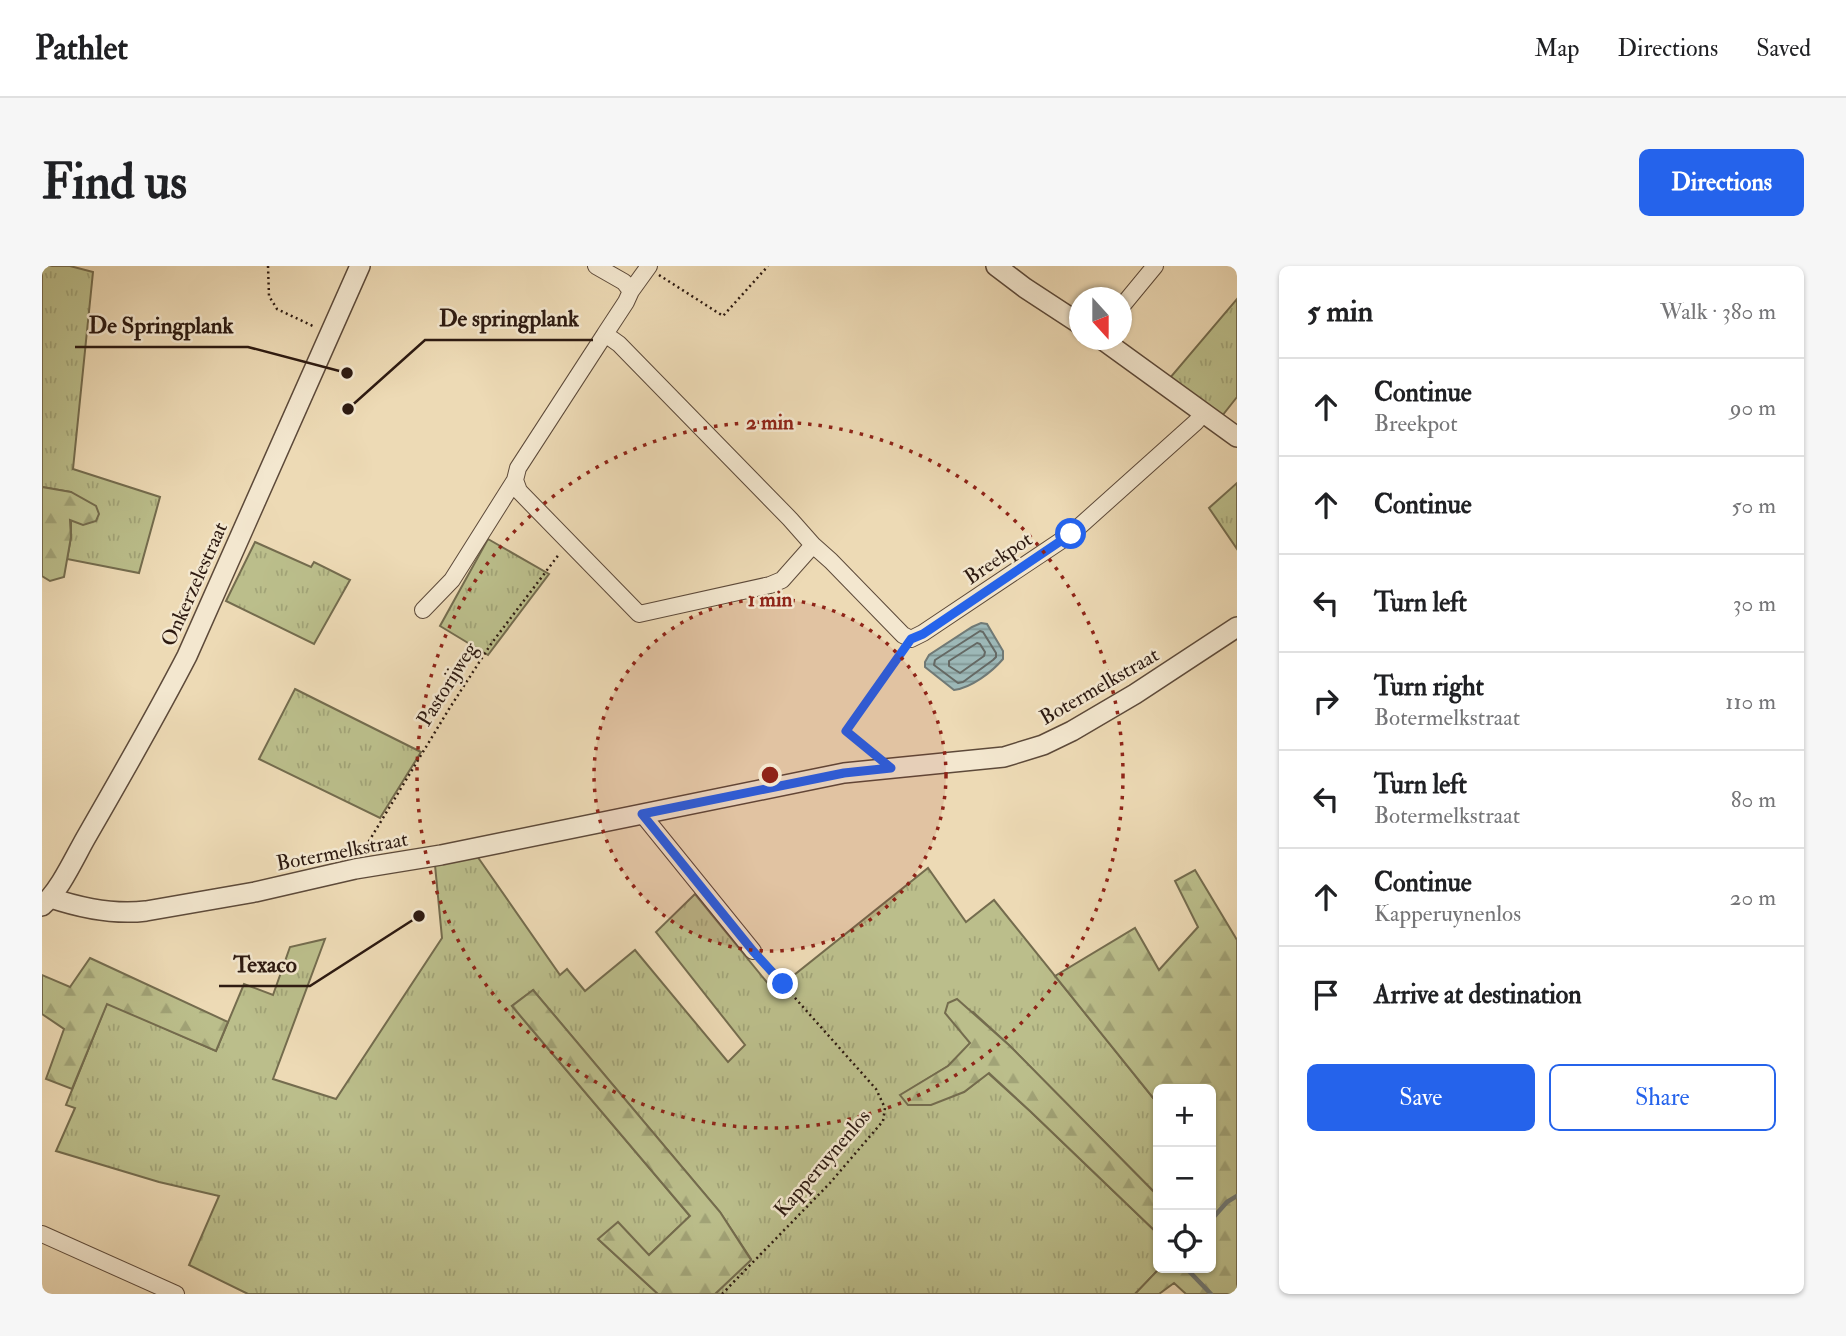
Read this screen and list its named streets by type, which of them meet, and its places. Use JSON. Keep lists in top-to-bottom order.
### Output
{
  "streets": {
    "street": ["Breekpot", "Onkerzelestraat", "Botermelkstraat"],
    "path": ["Pastorijweg", "Kapperuynenlos"]
  },
  "crossings": [
    ["Onkerzelestraat", "Botermelkstraat"]
  ],
  "places": ["De Springplank", "De springplank", "Texaco"],
  "north": "bottom",
  "page": {
    "header": "Pathlet",
    "nav": ["Map", "Directions", "Saved"],
    "buttons": [
      "Directions",
      ["Save", "Share"]
    ],
    "title": "Find us",
    "heading": ["5 min", "Walk · 380 m"],
    "list": [
      ["Continue", "Breekpot", "90 m"],
      ["Continue", "50 m"],
      ["Turn left", "30 m"],
      ["Turn right", "Botermelkstraat", "110 m"],
      ["Turn left", "Botermelkstraat", "80 m"],
      ["Continue", "Kapperuynenlos", "20 m"],
      "Arrive at destination"
    ],
    "map_buttons": ["+", "−"]
  },
  "rings": ["2 min", "1 min"]
}
